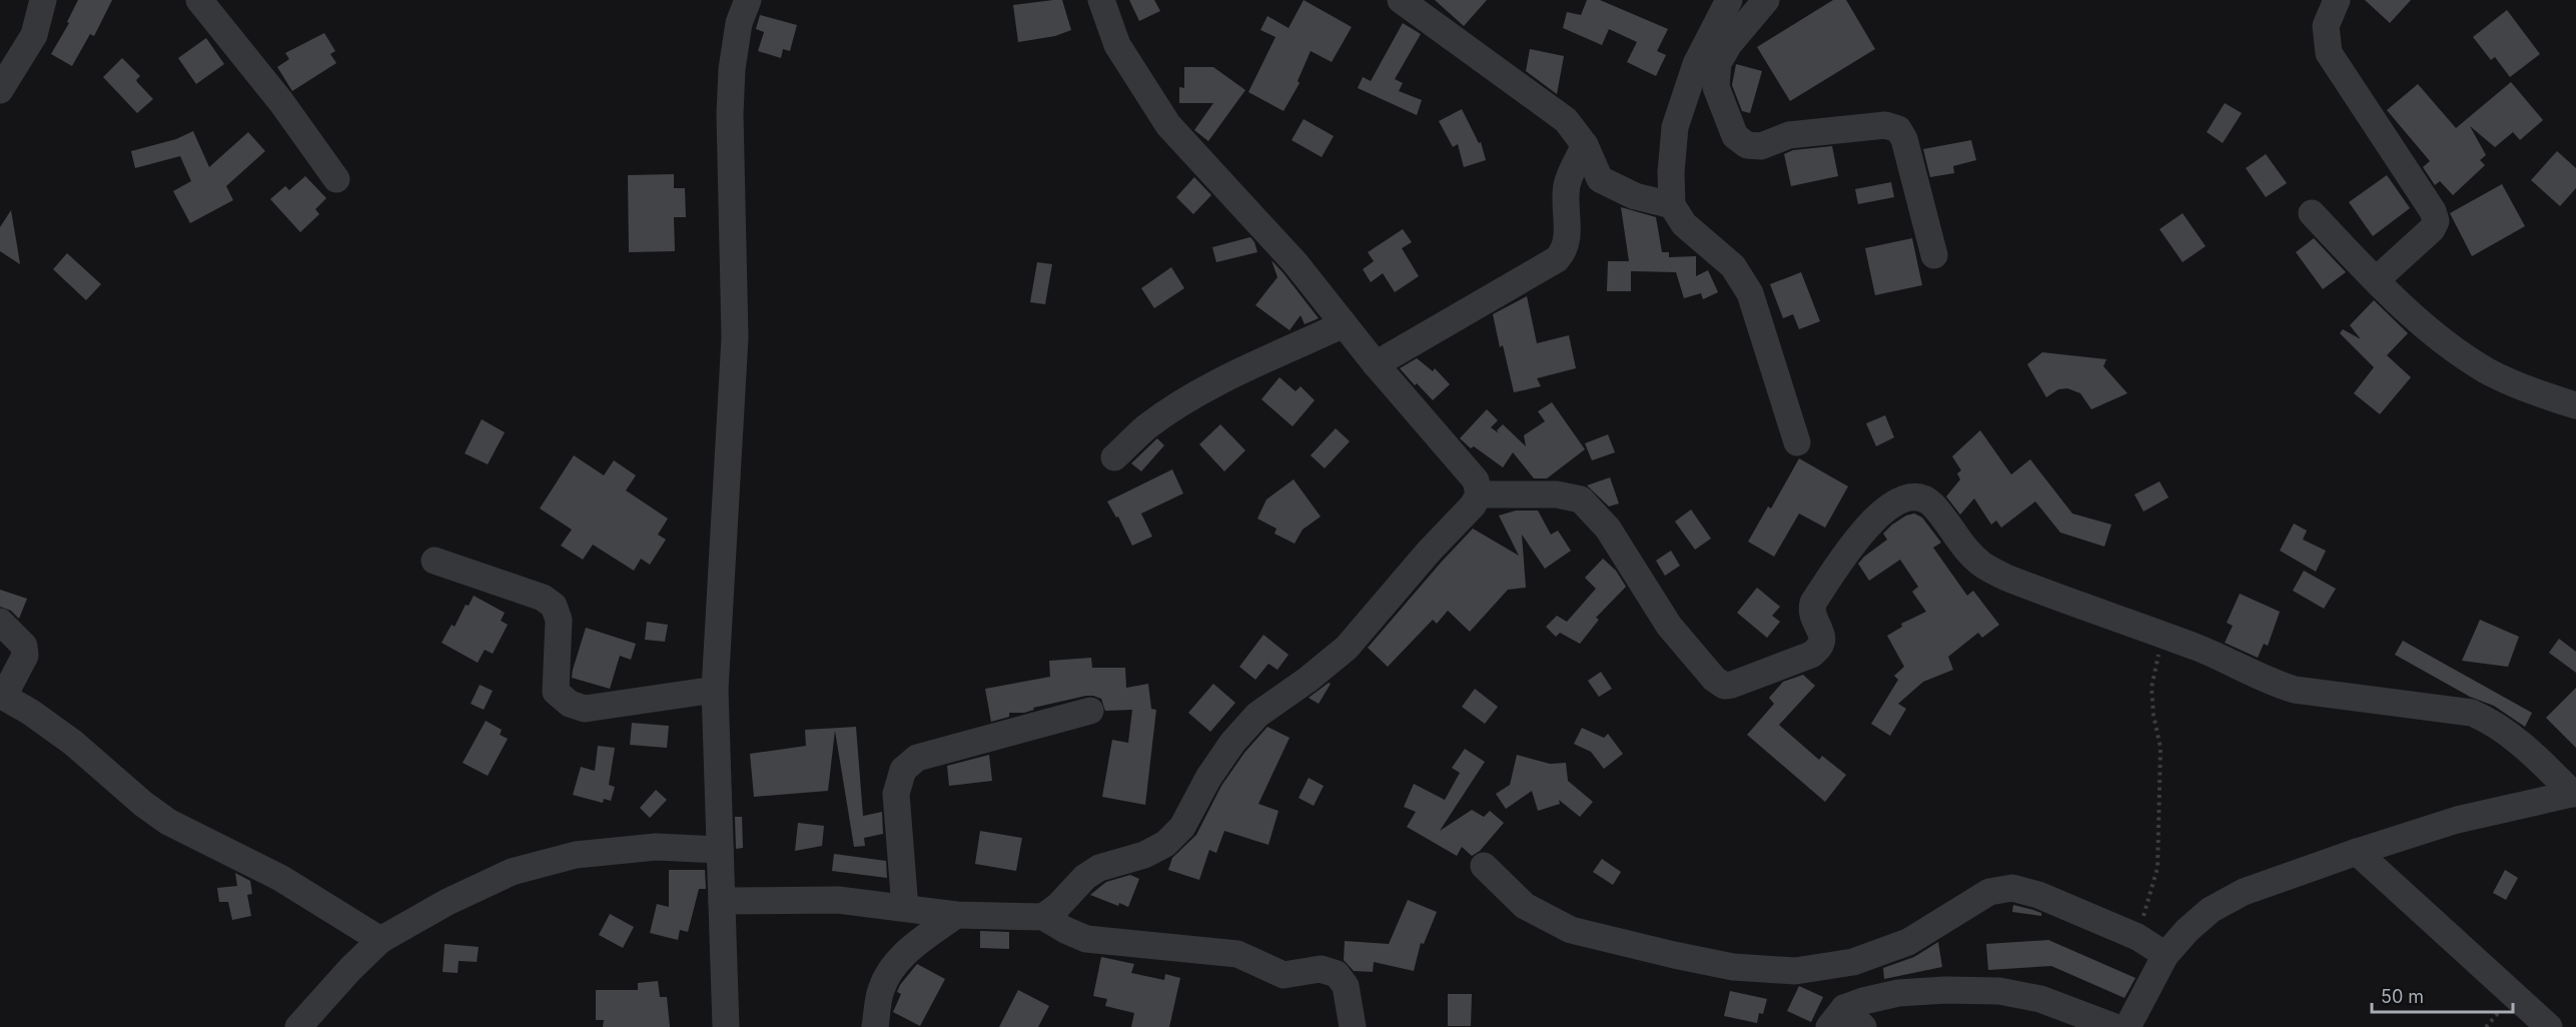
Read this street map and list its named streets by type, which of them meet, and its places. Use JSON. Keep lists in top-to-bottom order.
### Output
{
  "scale_bar": "50 m"
}
